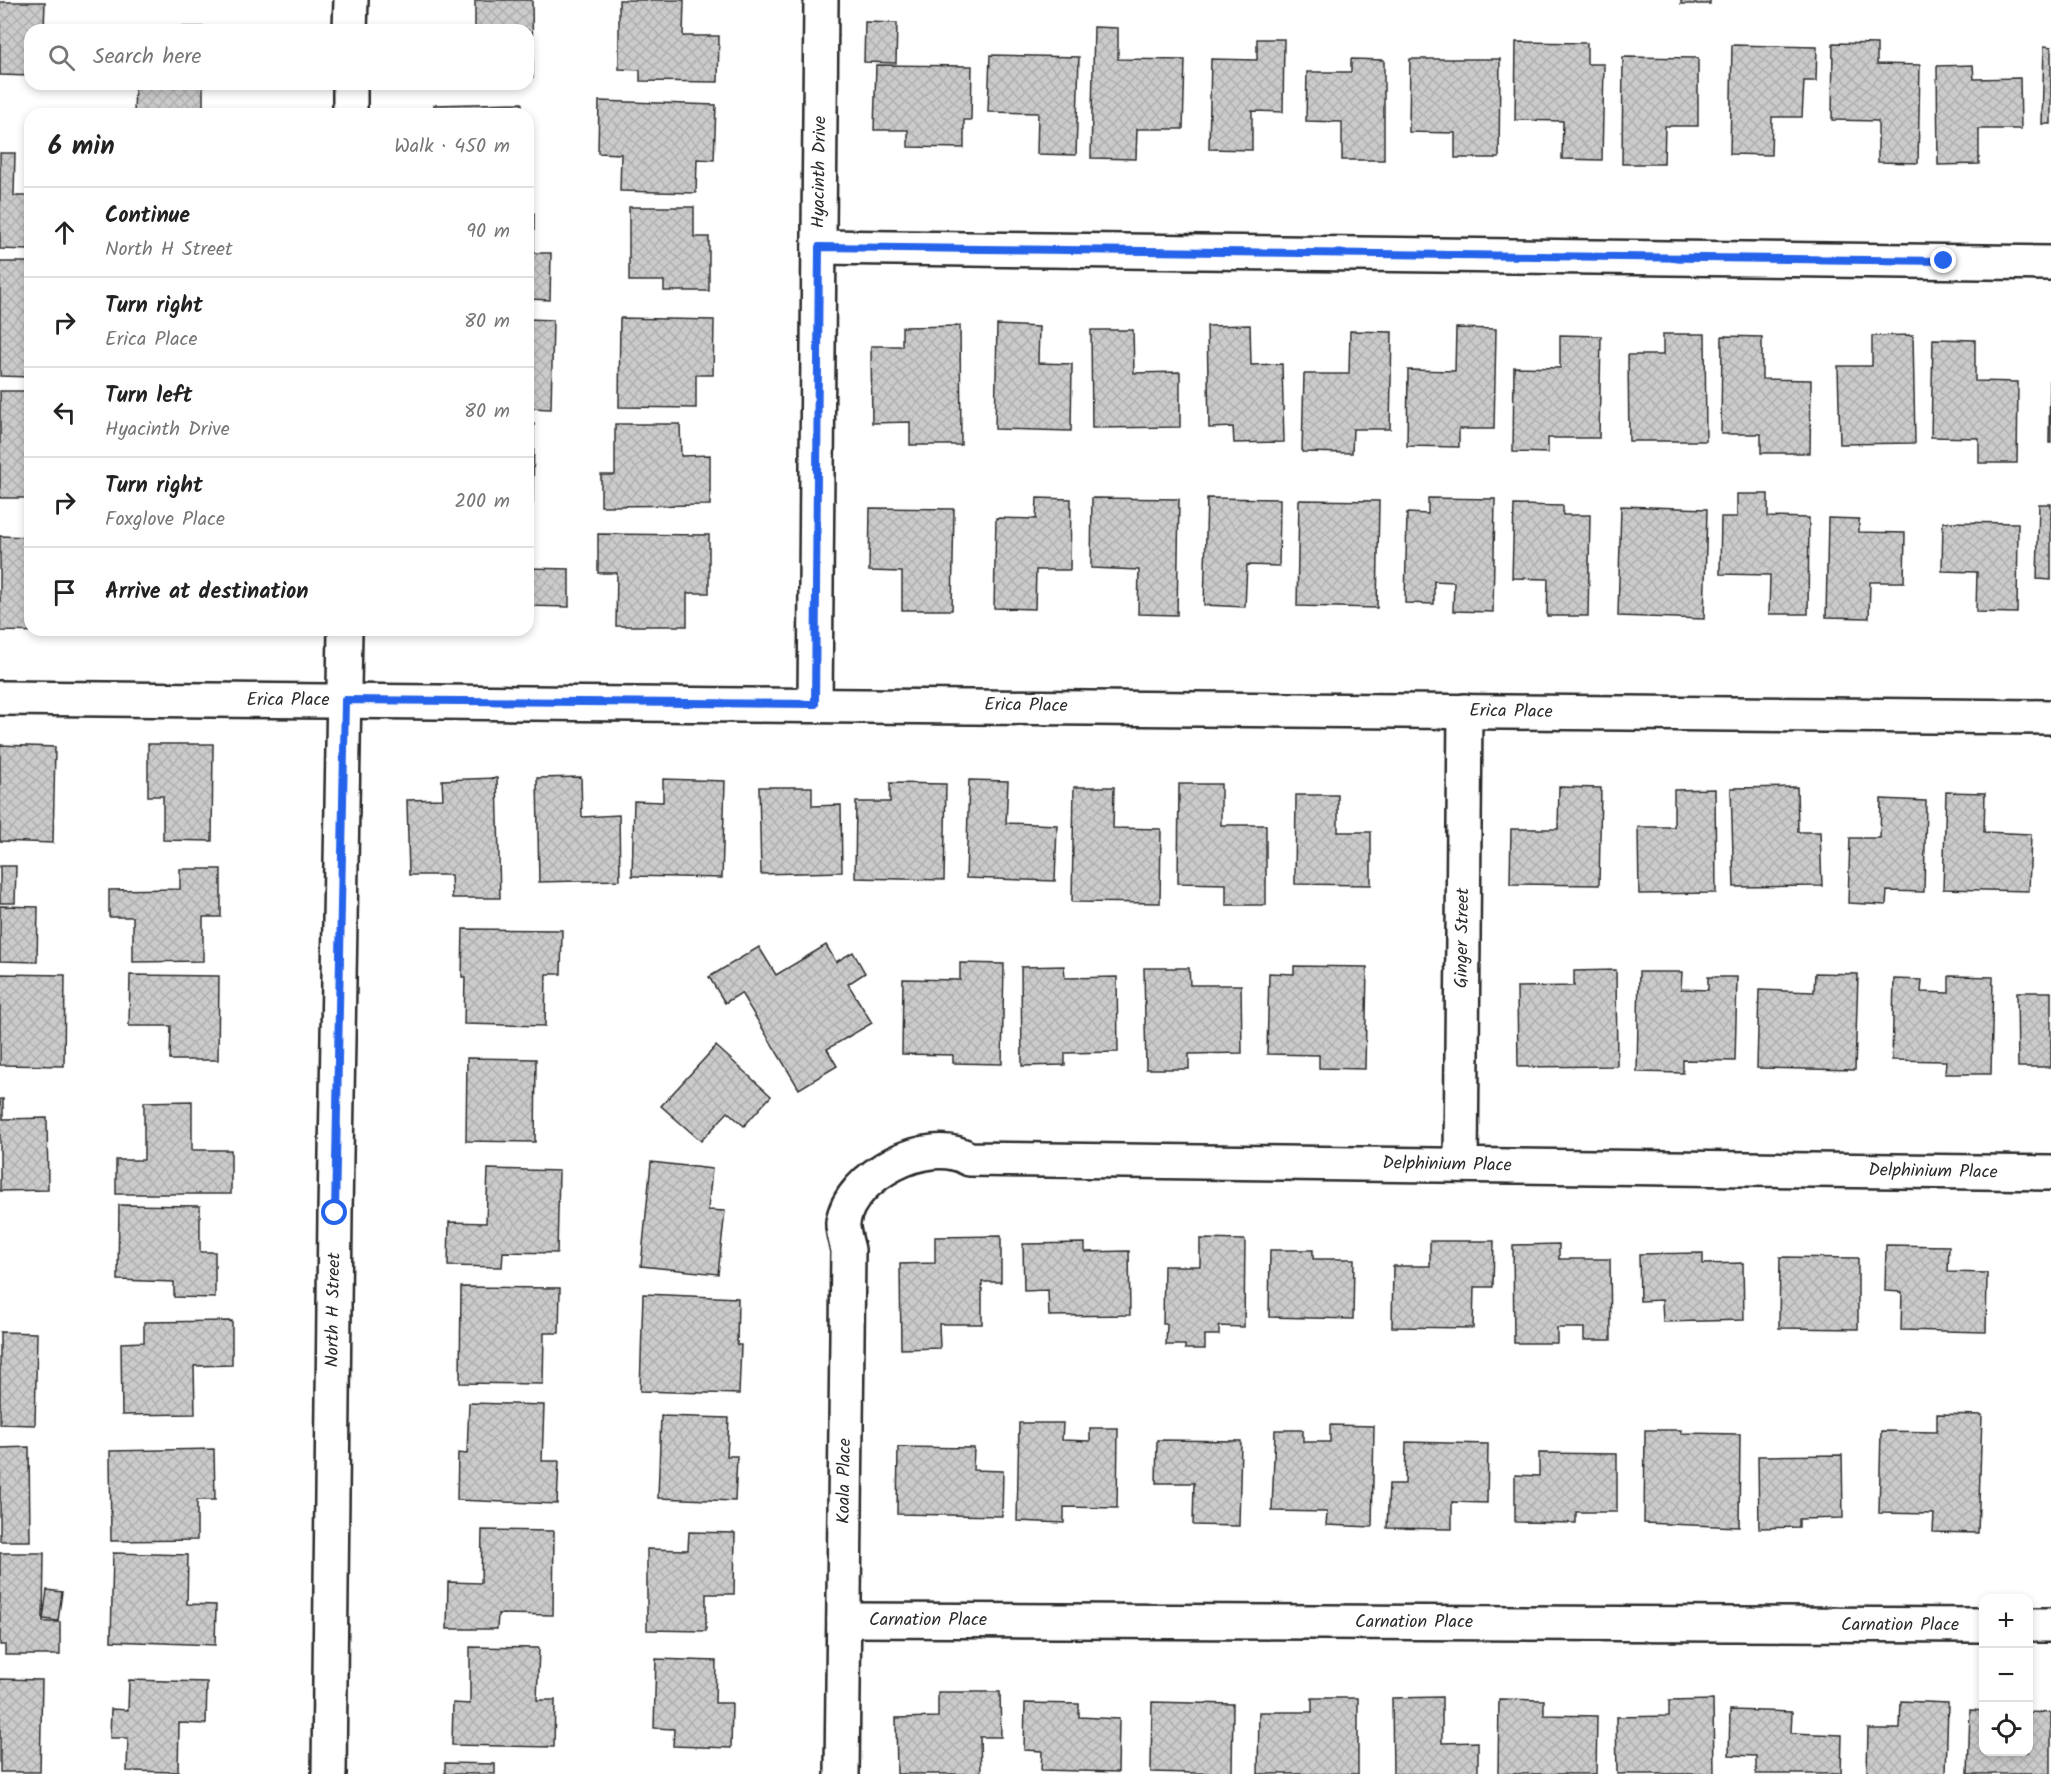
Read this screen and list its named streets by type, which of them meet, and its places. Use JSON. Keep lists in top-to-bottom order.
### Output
{
  "streets": {
    "street": [
      "Hyacinth Drive",
      "Erica Place",
      "Ginger Street",
      "Delphinium Place",
      "North H Street",
      "Koala Place",
      "Carnation Place"
    ]
  },
  "crossings": [
    ["Hyacinth Drive", "Erica Place"],
    ["Erica Place", "Ginger Street"],
    ["Erica Place", "North H Street"],
    ["Ginger Street", "Delphinium Place"],
    ["Delphinium Place", "Koala Place"],
    ["Koala Place", "Carnation Place"]
  ],
  "page": {
    "search": "Search here",
    "heading": ["6 min", "Walk · 450 m"],
    "list": [
      ["Continue", "North H Street", "90 m"],
      ["Turn right", "Erica Place", "80 m"],
      ["Turn left", "Hyacinth Drive", "80 m"],
      ["Turn right", "Foxglove Place", "200 m"],
      "Arrive at destination"
    ],
    "map_buttons": ["+", "−"]
  }
}
